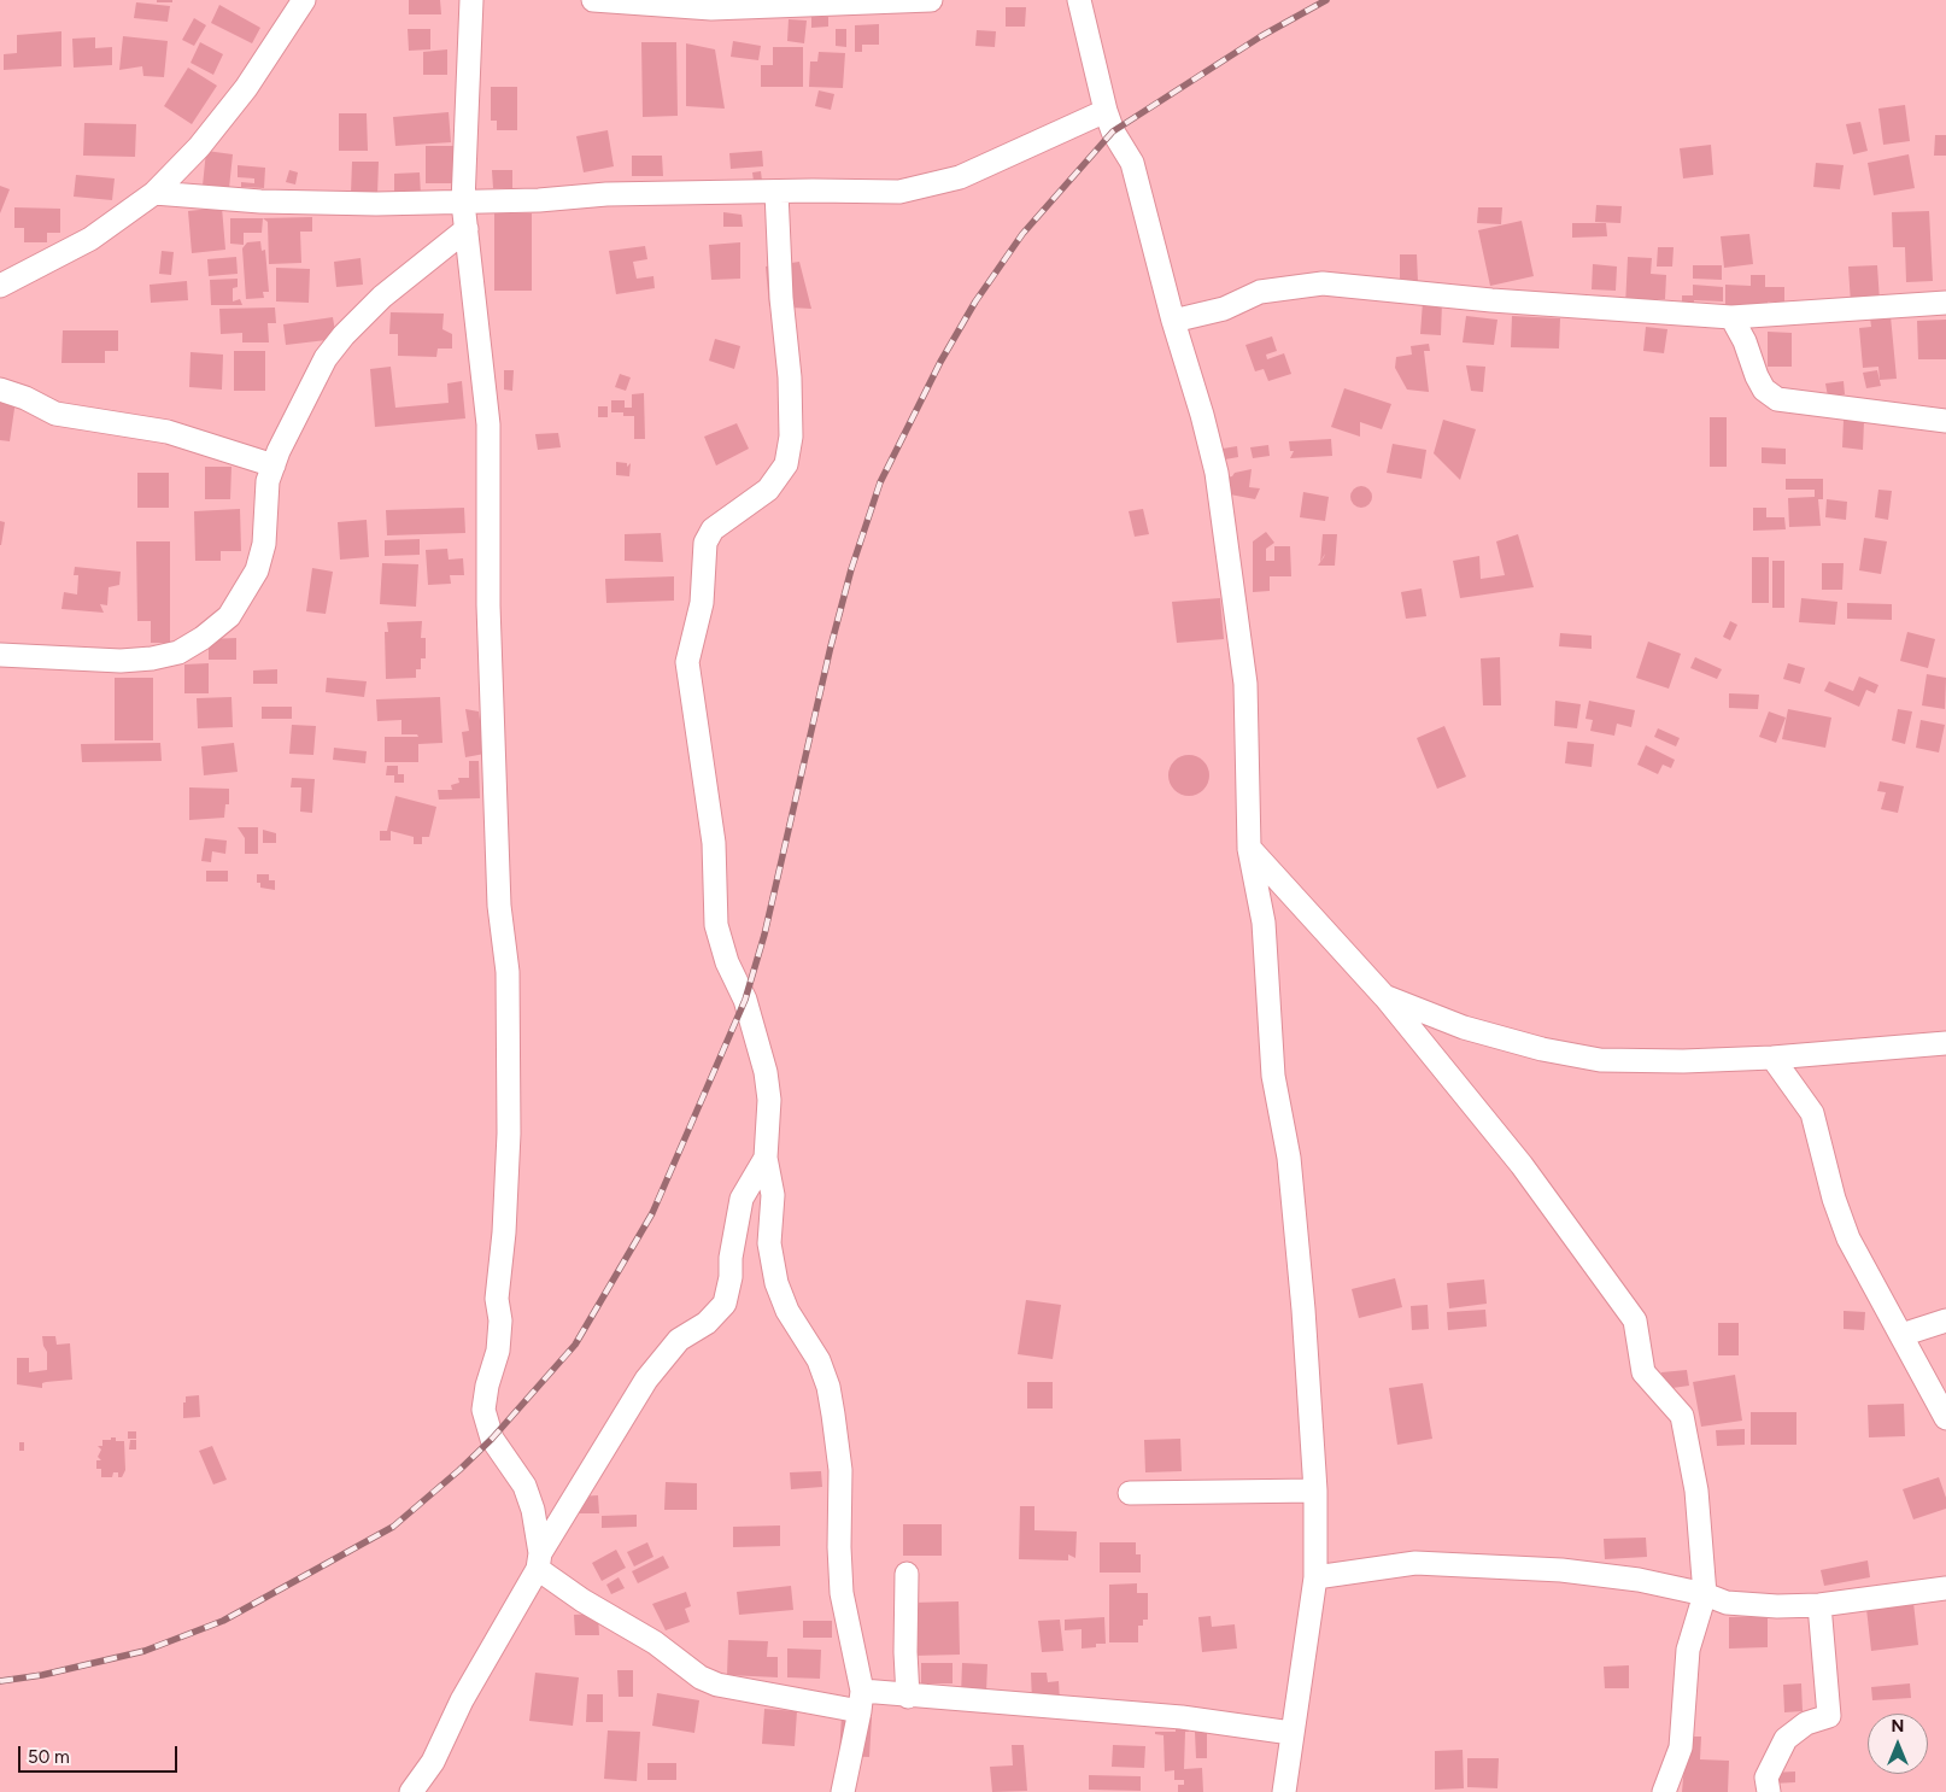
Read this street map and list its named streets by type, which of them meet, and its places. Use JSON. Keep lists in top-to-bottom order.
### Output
{
  "scale_bar": "50 m",
  "north": "top"
}
